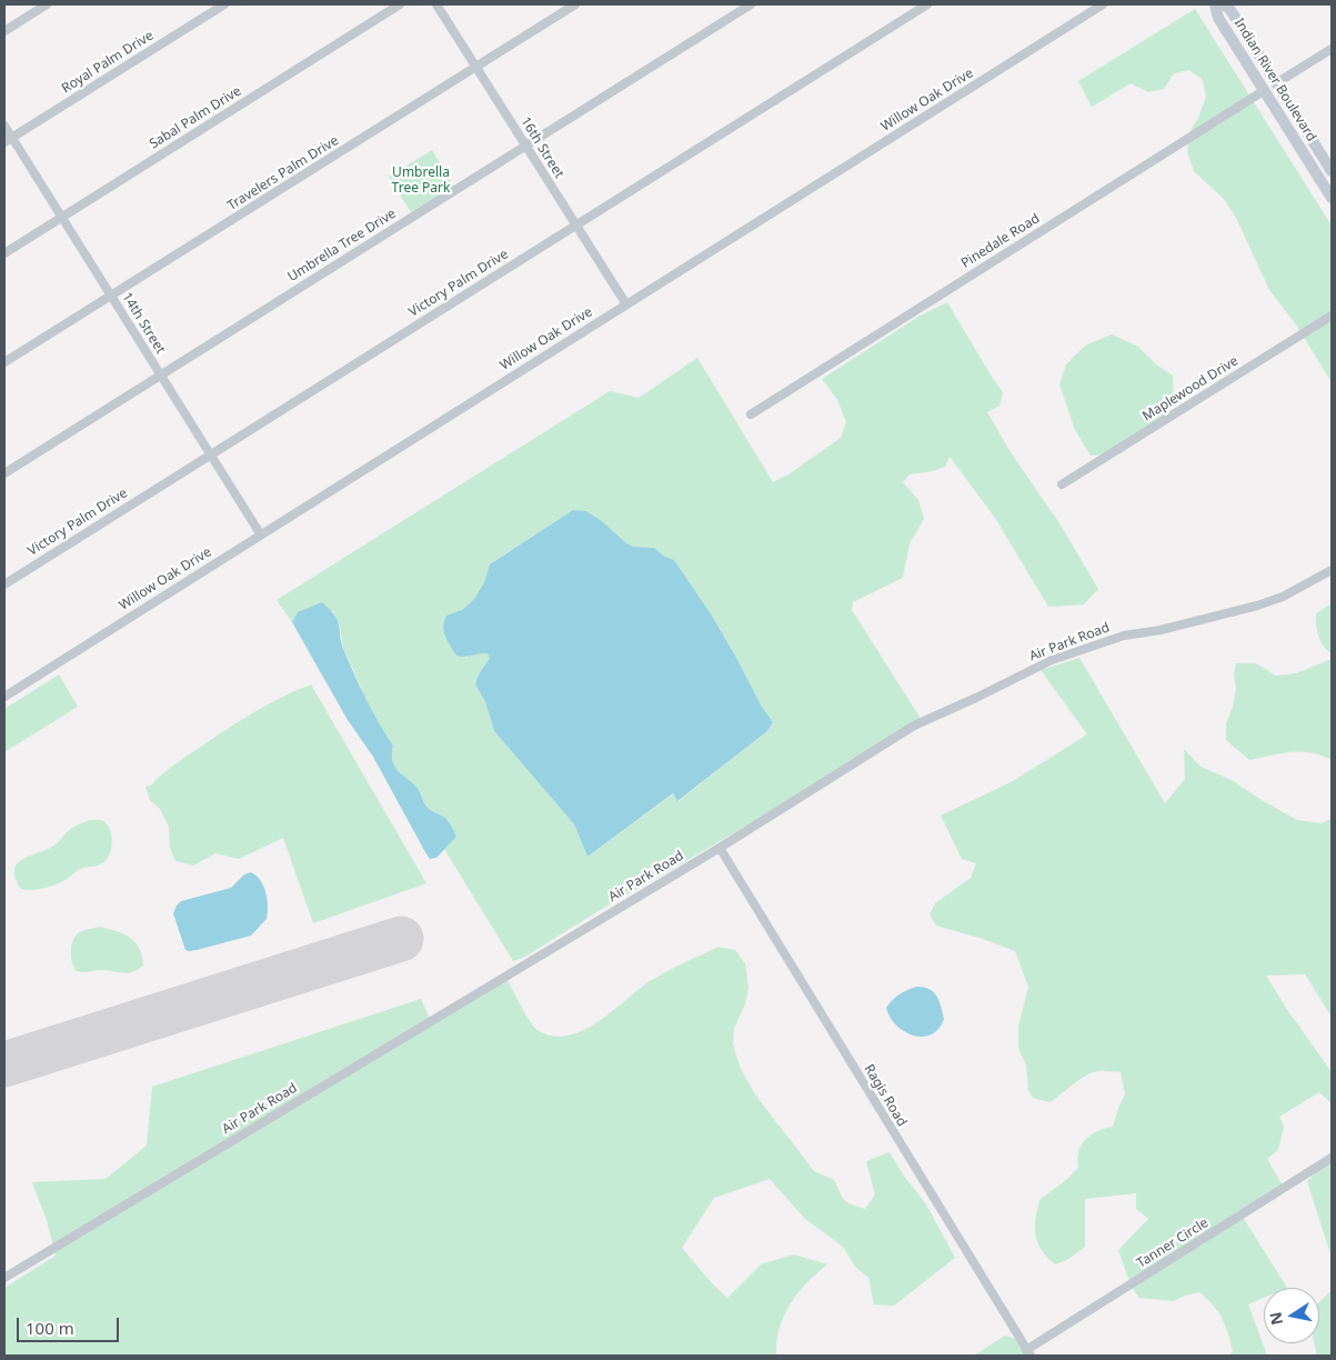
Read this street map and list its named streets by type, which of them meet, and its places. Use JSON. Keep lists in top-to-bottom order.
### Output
{
  "streets": {
    "main road": ["Indian River Boulevard"],
    "street": [
      "Royal Palm Drive",
      "Willow Oak Drive",
      "Sabal Palm Drive",
      "16th Street",
      "Travelers Palm Drive",
      "Pinedale Road",
      "Umbrella Tree Drive",
      "Victory Palm Drive",
      "14th Street",
      "Maplewood Drive",
      "Air Park Road",
      "Ragis Road",
      "Tanner Circle"
    ]
  },
  "crossings": [
    ["Royal Palm Drive", "14th Street"],
    ["Indian River Boulevard", "Pinedale Road"],
    ["Willow Oak Drive", "16th Street"],
    ["Willow Oak Drive", "14th Street"],
    ["Sabal Palm Drive", "14th Street"],
    ["16th Street", "Travelers Palm Drive"],
    ["16th Street", "Umbrella Tree Drive"],
    ["16th Street", "Victory Palm Drive"],
    ["Travelers Palm Drive", "14th Street"],
    ["Umbrella Tree Drive", "14th Street"],
    ["Victory Palm Drive", "14th Street"],
    ["Air Park Road", "Ragis Road"],
    ["Ragis Road", "Tanner Circle"]
  ],
  "parks": ["Umbrella Tree Park"],
  "scale_bar": "100 m",
  "north": "left"
}
